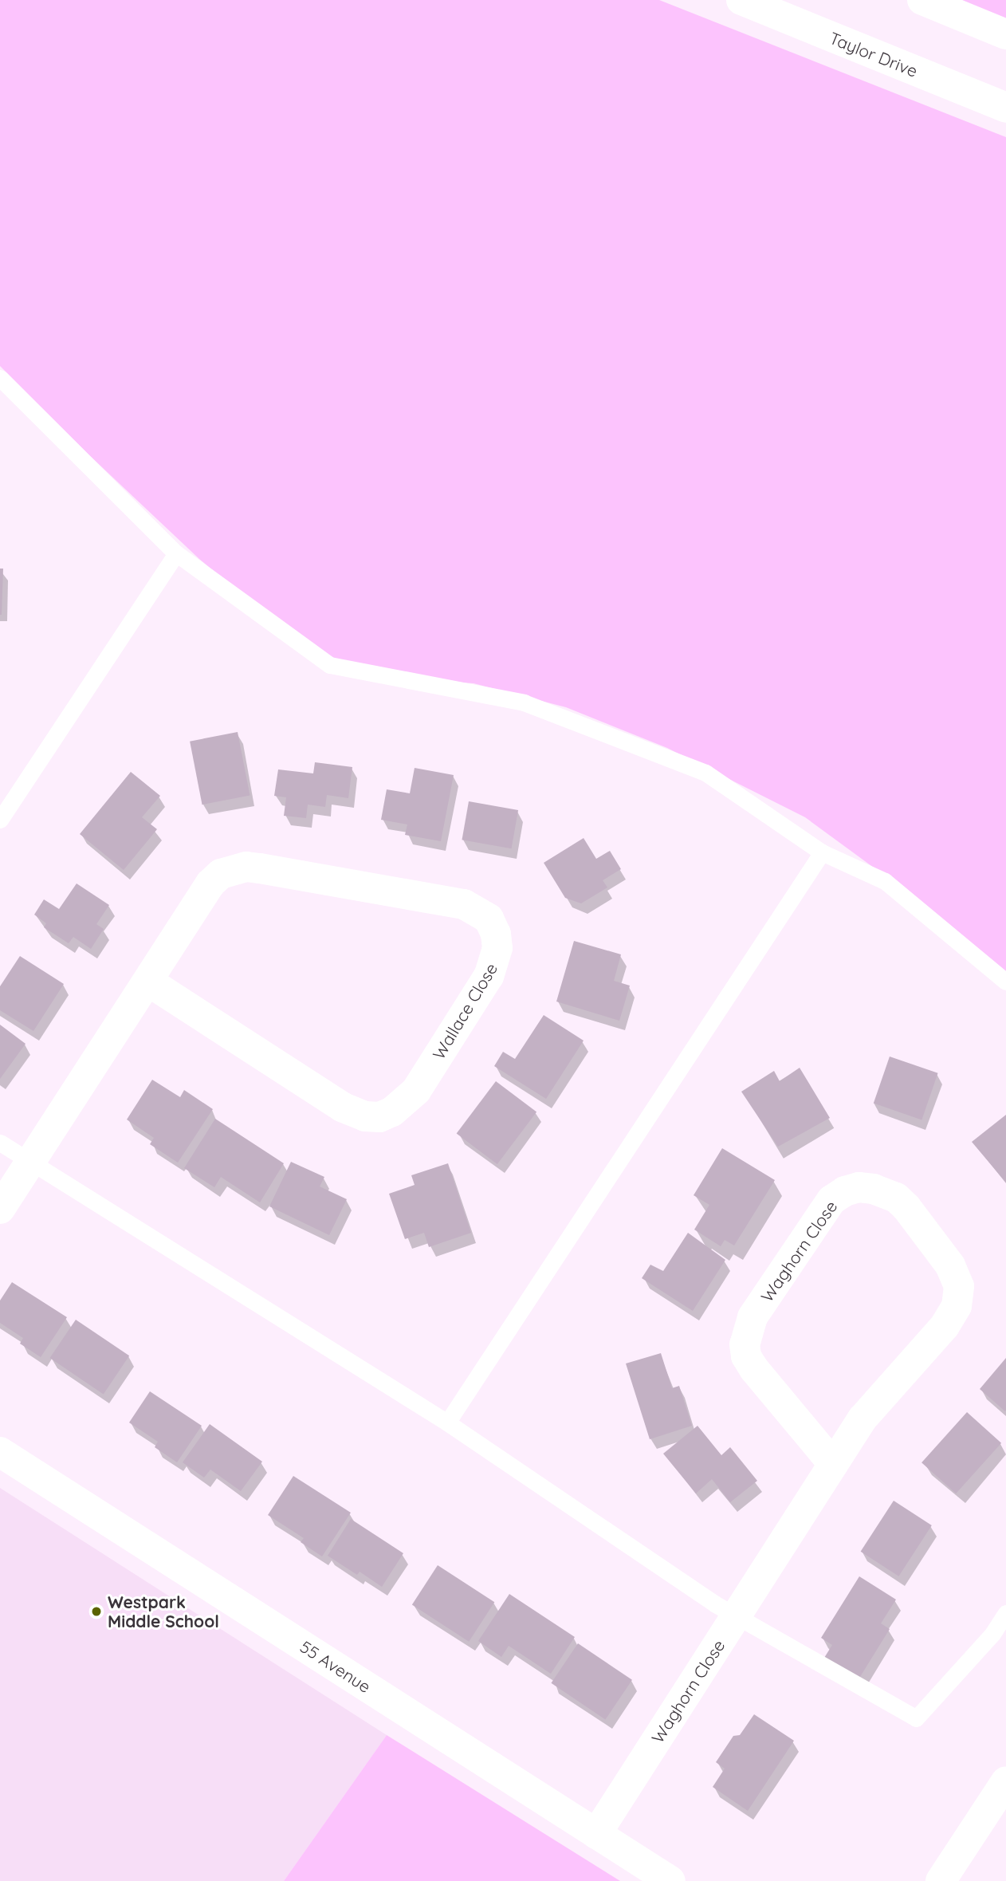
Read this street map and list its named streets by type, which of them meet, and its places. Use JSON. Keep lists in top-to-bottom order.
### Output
{
  "streets": {
    "street": [
      "Taylor Drive",
      "Wallace Close",
      "Waghorn Close",
      "55 Avenue"
    ]
  },
  "crossings": [
    ["Waghorn Close", "55 Avenue"]
  ],
  "places": ["Westpark Middle School"]
}
